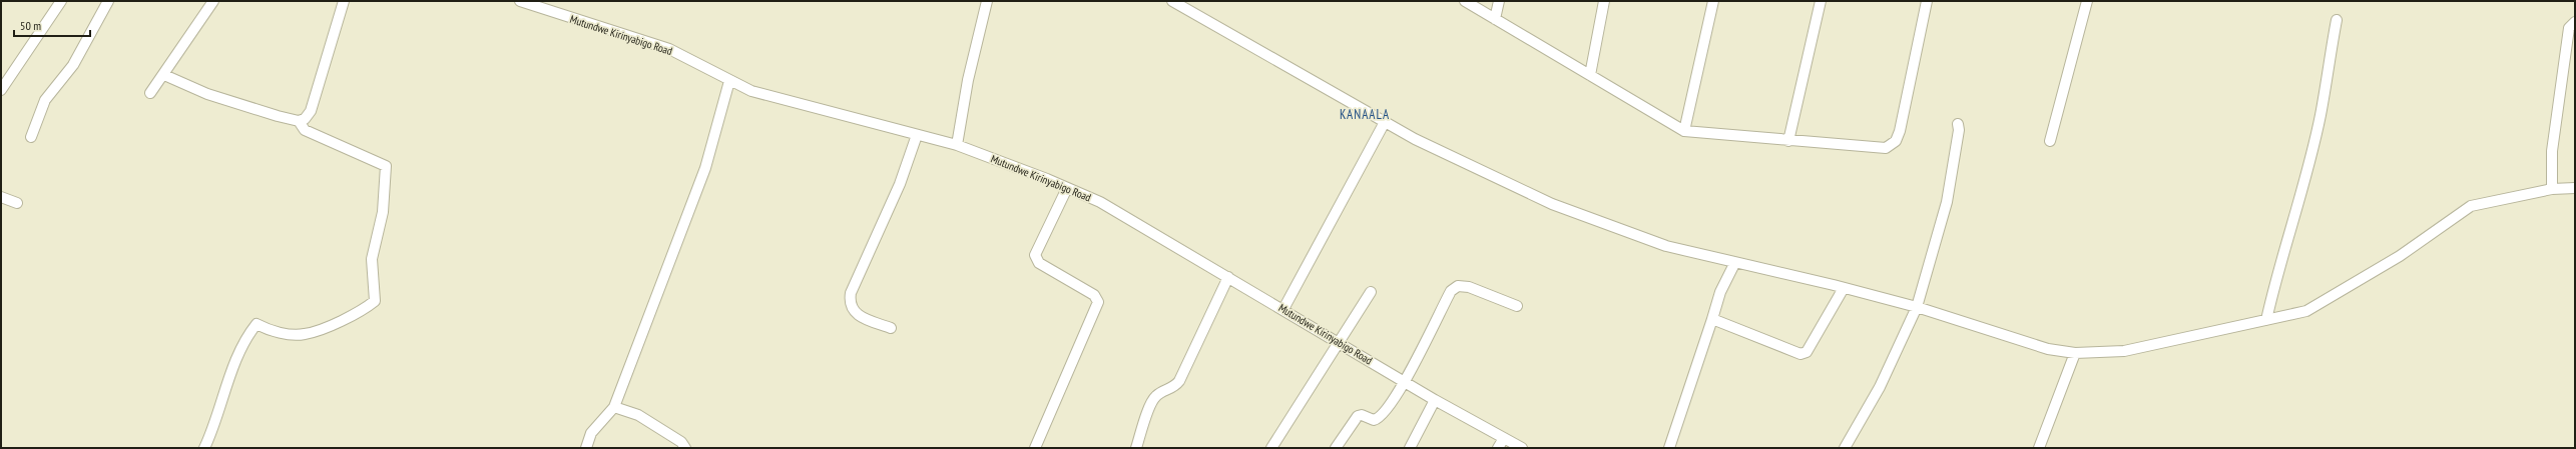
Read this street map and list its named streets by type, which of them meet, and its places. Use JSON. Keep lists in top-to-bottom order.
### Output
{
  "streets": {
    "street": ["Mutundwe Kirinyabigo Road"]
  },
  "districts": ["KANAALA"],
  "scale_bar": "50 m"
}
